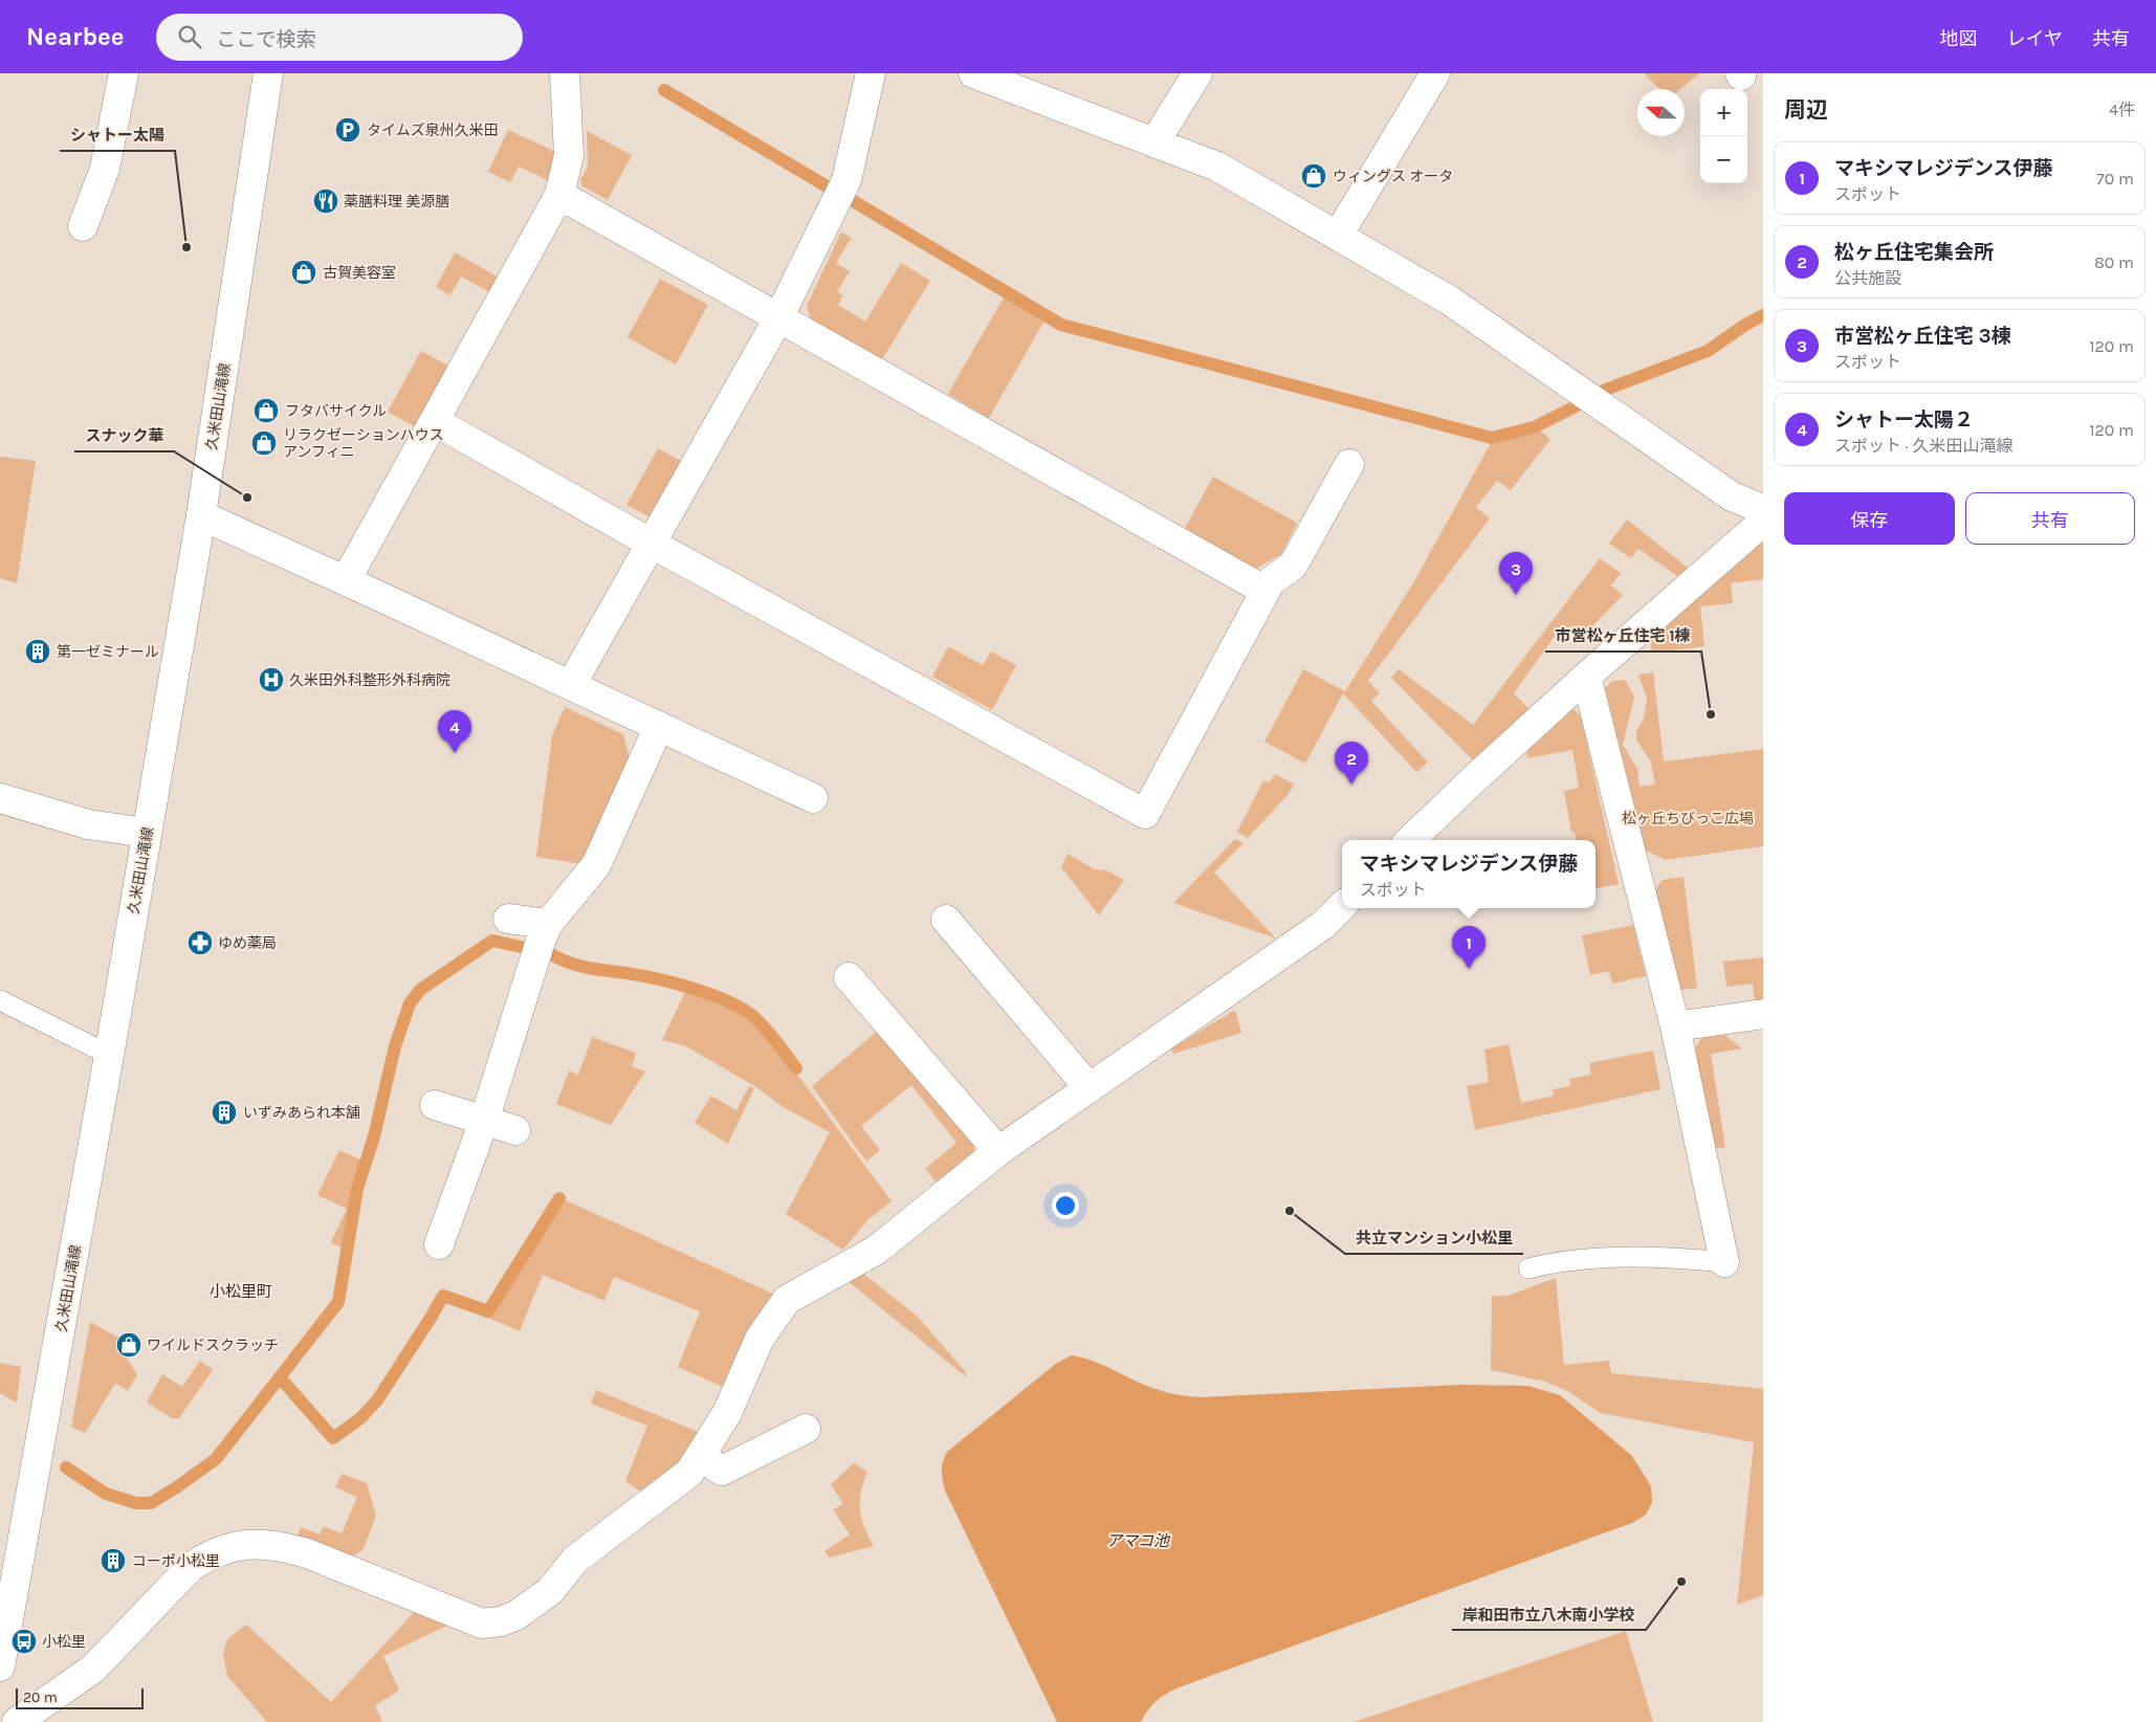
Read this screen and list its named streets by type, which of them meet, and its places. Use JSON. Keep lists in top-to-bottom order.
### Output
{
  "streets": {
    "street": ["久米田山滝線"]
  },
  "districts": ["小松里町"],
  "water": ["アマコ池"],
  "parks": ["松ヶ丘ちびっこ広場"],
  "places": {
    "parking": ["タイムズ泉州久米田"],
    "shop": [
      "ウィングス オータ",
      "古賀美容室",
      "フタバサイクル",
      "リラクゼーションハウス アンフィニ",
      "ワイルドスクラッチ"
    ],
    "restaurant": ["薬膳料理 美源膳"],
    "other": [
      "シャトー太陽",
      "スナック華",
      "市営松ヶ丘住宅 1棟",
      "共立マンション小松里",
      "岸和田市立八木南小学校"
    ],
    "building": ["第一ゼミナール", "いずみあられ本舗", "コーポ小松里"],
    "hospital": ["久米田外科整形外科病院"],
    "pharmacy": ["ゆめ薬局"],
    "bus stop": ["小松里"]
  },
  "scale_bar": "20 m",
  "north": "left",
  "page": {
    "header": "Nearbee",
    "search": "ここで検索",
    "nav": ["地図", "レイヤ", "共有"],
    "heading": ["周辺", "4件"],
    "map_buttons": ["+", "−"],
    "list": [
      {
        "mark": "1",
        "name": "マキシマレジデンス伊藤",
        "note": "スポット",
        "value": "70 m"
      },
      {
        "mark": "2",
        "name": "松ヶ丘住宅集会所",
        "note": "公共施設",
        "value": "80 m"
      },
      {
        "mark": "3",
        "name": "市営松ヶ丘住宅 3棟",
        "note": "スポット",
        "value": "120 m"
      },
      {
        "mark": "4",
        "name": "シャトー太陽２",
        "note": "スポット · 久米田山滝線",
        "value": "120 m"
      }
    ],
    "buttons": ["保存", "共有"],
    "pins": [
      "3",
      "4",
      "2",
      "1"
    ],
    "popup": ["マキシマレジデンス伊藤", "スポット"],
    "scale": "20 m"
  }
}
